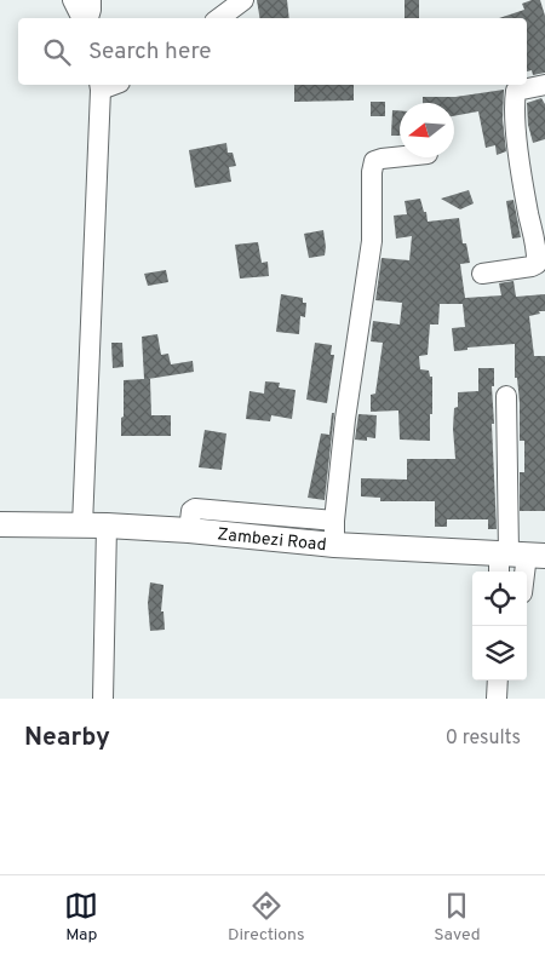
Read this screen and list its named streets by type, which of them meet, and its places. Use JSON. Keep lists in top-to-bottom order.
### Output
{
  "streets": {
    "main road": ["Zambezi Road"]
  },
  "north": "left",
  "page": {
    "search": "Search here",
    "heading": ["Nearby", "0 results"],
    "nav": ["Map", "Directions", "Saved"]
  }
}
